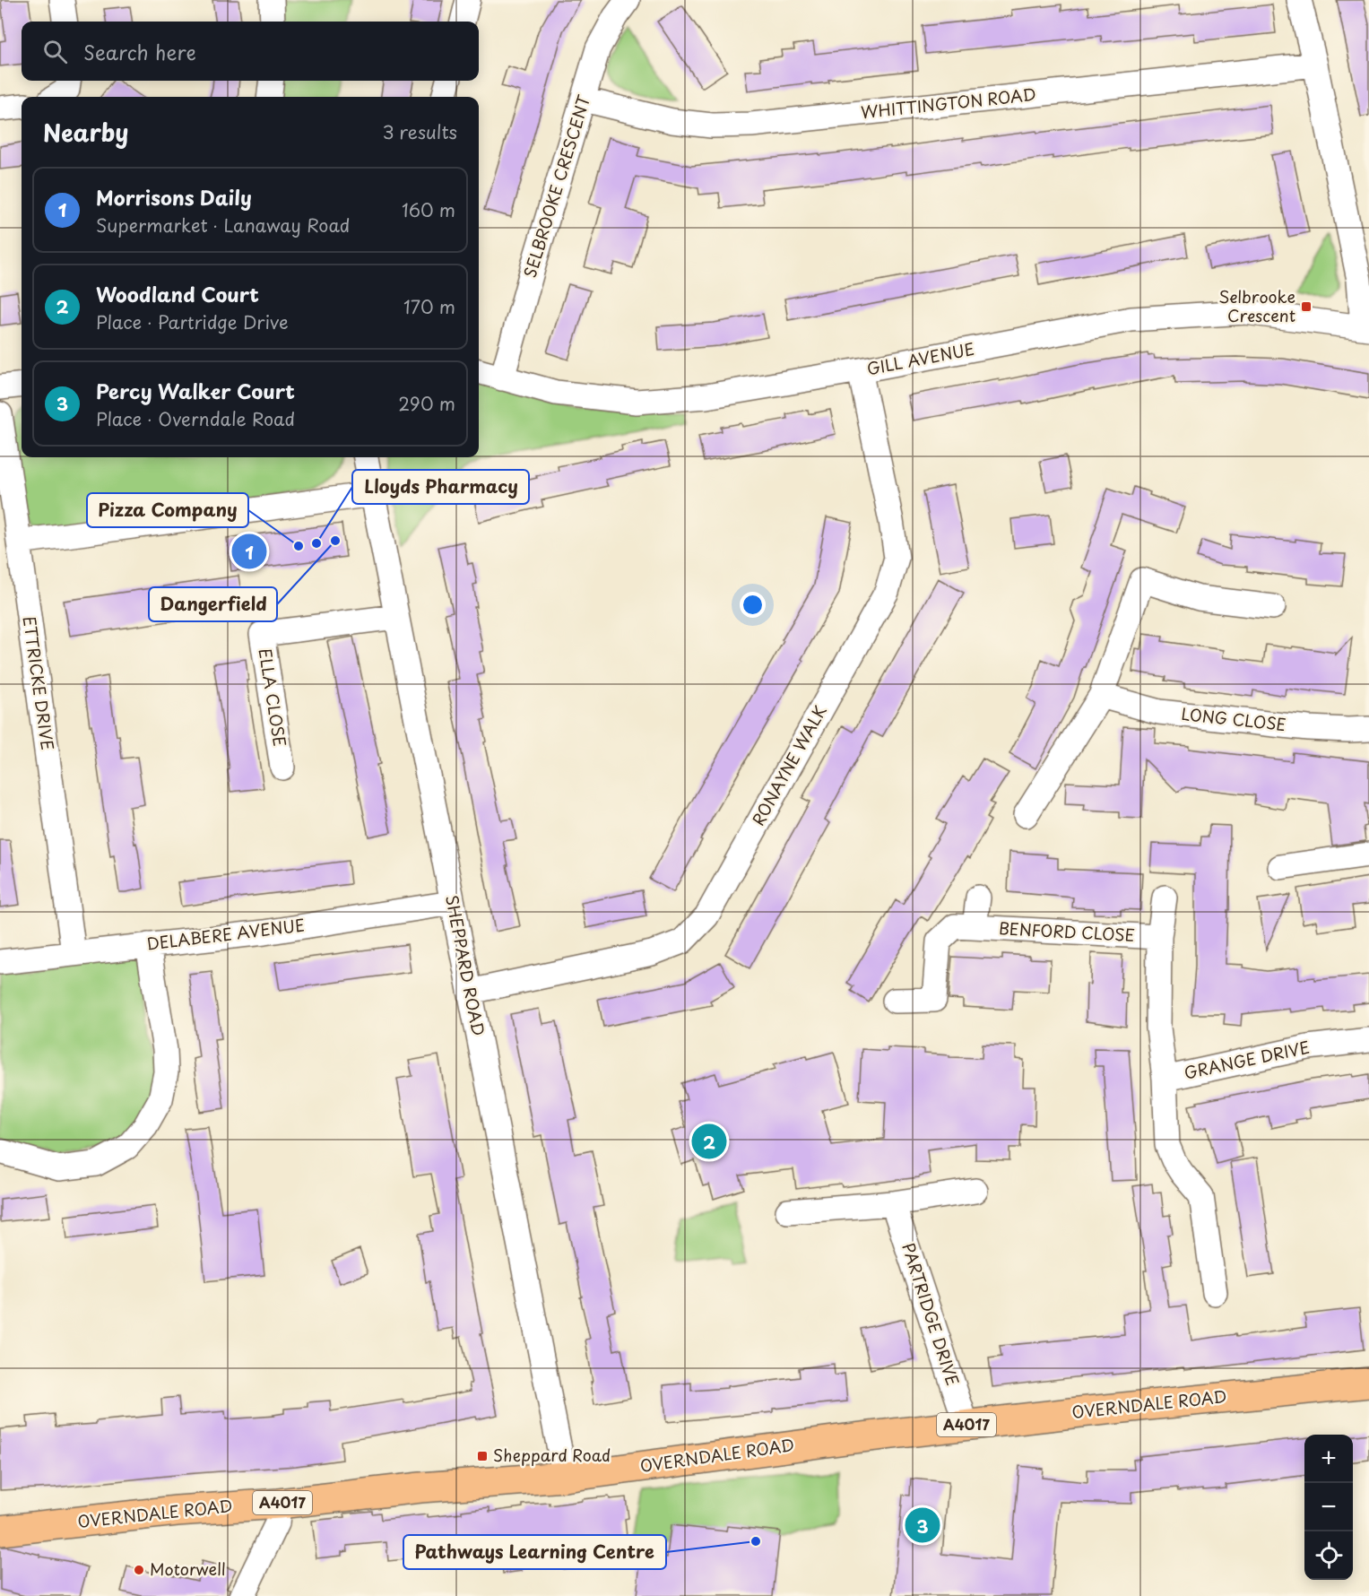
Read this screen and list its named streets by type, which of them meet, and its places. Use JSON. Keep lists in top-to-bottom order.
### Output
{
  "streets": {
    "main road": ["OVERNDALE ROAD", "A4017"],
    "street": [
      "WHITTINGTON ROAD",
      "SELBROOKE CRESCENT",
      "GILL AVENUE",
      "ETTRICKE DRIVE",
      "ELLA CLOSE",
      "LONG CLOSE",
      "RONAYNE WALK",
      "BENFORD CLOSE",
      "DELABERE AVENUE",
      "SHEPPARD ROAD",
      "GRANGE DRIVE",
      "PARTRIDGE DRIVE"
    ]
  },
  "crossings": [
    ["WHITTINGTON ROAD", "SELBROOKE CRESCENT"],
    ["SELBROOKE CRESCENT", "GILL AVENUE"],
    ["GILL AVENUE", "RONAYNE WALK"],
    ["ETTRICKE DRIVE", "DELABERE AVENUE"],
    ["ELLA CLOSE", "SHEPPARD ROAD"],
    ["RONAYNE WALK", "SHEPPARD ROAD"],
    ["BENFORD CLOSE", "GRANGE DRIVE"],
    ["DELABERE AVENUE", "SHEPPARD ROAD"],
    ["SHEPPARD ROAD", "OVERNDALE ROAD"],
    ["PARTRIDGE DRIVE", "OVERNDALE ROAD"]
  ],
  "places": {
    "transit": ["Selbrooke Crescent", "Sheppard Road"],
    "other": [
      "Dangerfield",
      "Lloyds Pharmacy",
      "Pizza Company",
      "Pathways Learning Centre",
      "Motorwell"
    ]
  },
  "page": {
    "search": "Search here",
    "heading": ["Nearby", "3 results"],
    "list": [
      {
        "mark": "1",
        "name": "Morrisons Daily",
        "note": "Supermarket · Lanaway Road",
        "value": "160 m"
      },
      {
        "mark": "2",
        "name": "Woodland Court",
        "note": "Place · Partridge Drive",
        "value": "170 m"
      },
      {
        "mark": "3",
        "name": "Percy Walker Court",
        "note": "Place · Overndale Road",
        "value": "290 m"
      }
    ],
    "pins": ["1", "2", "3"],
    "map_buttons": ["+", "−"]
  }
}
